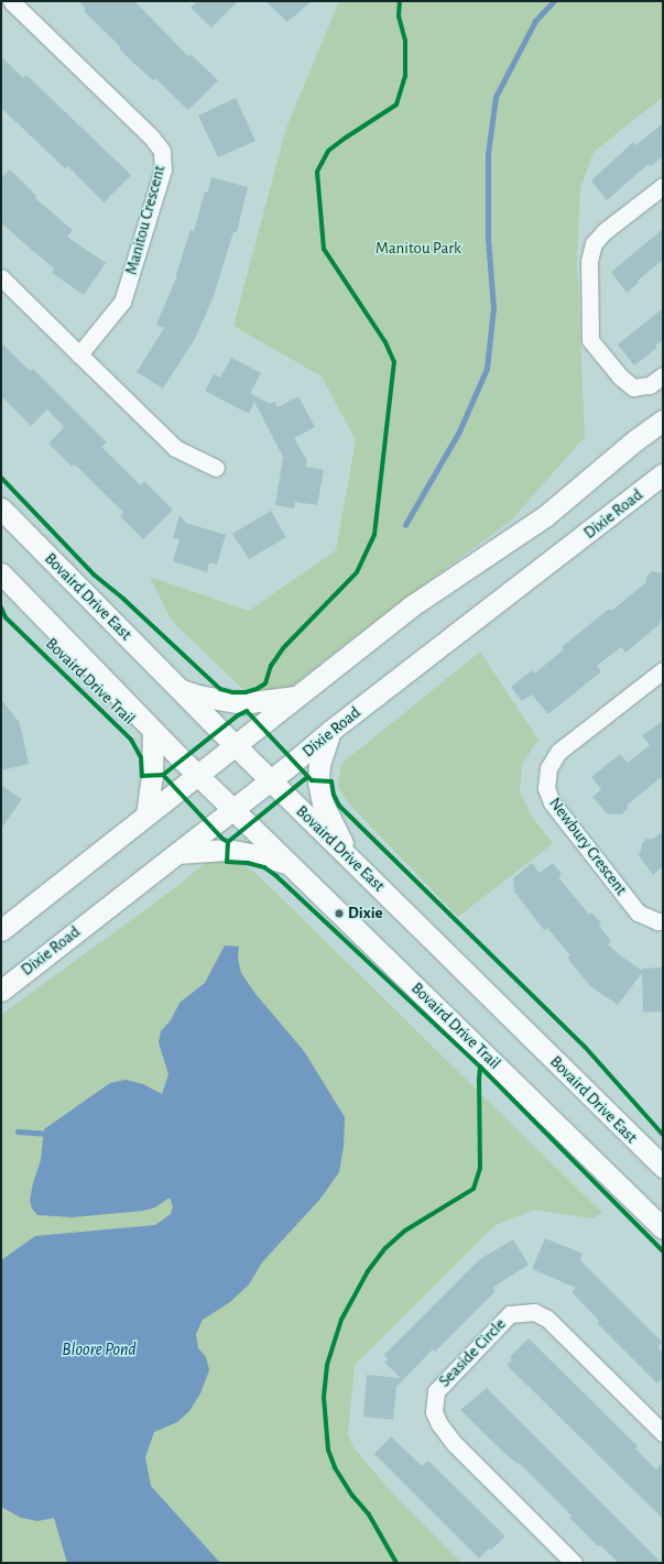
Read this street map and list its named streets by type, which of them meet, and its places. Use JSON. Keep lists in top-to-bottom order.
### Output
{
  "streets": {
    "main road": ["Dixie Road", "Bovaird Drive East"],
    "street": ["Manitou Crescent", "Newbury Crescent", "Seaside Circle"],
    "cycle path": ["Bovaird Drive Trail"]
  },
  "crossings": [
    ["Dixie Road", "Bovaird Drive East"]
  ],
  "water": ["Bloore Pond"],
  "parks": ["Manitou Park"],
  "places": ["Dixie"]
}
